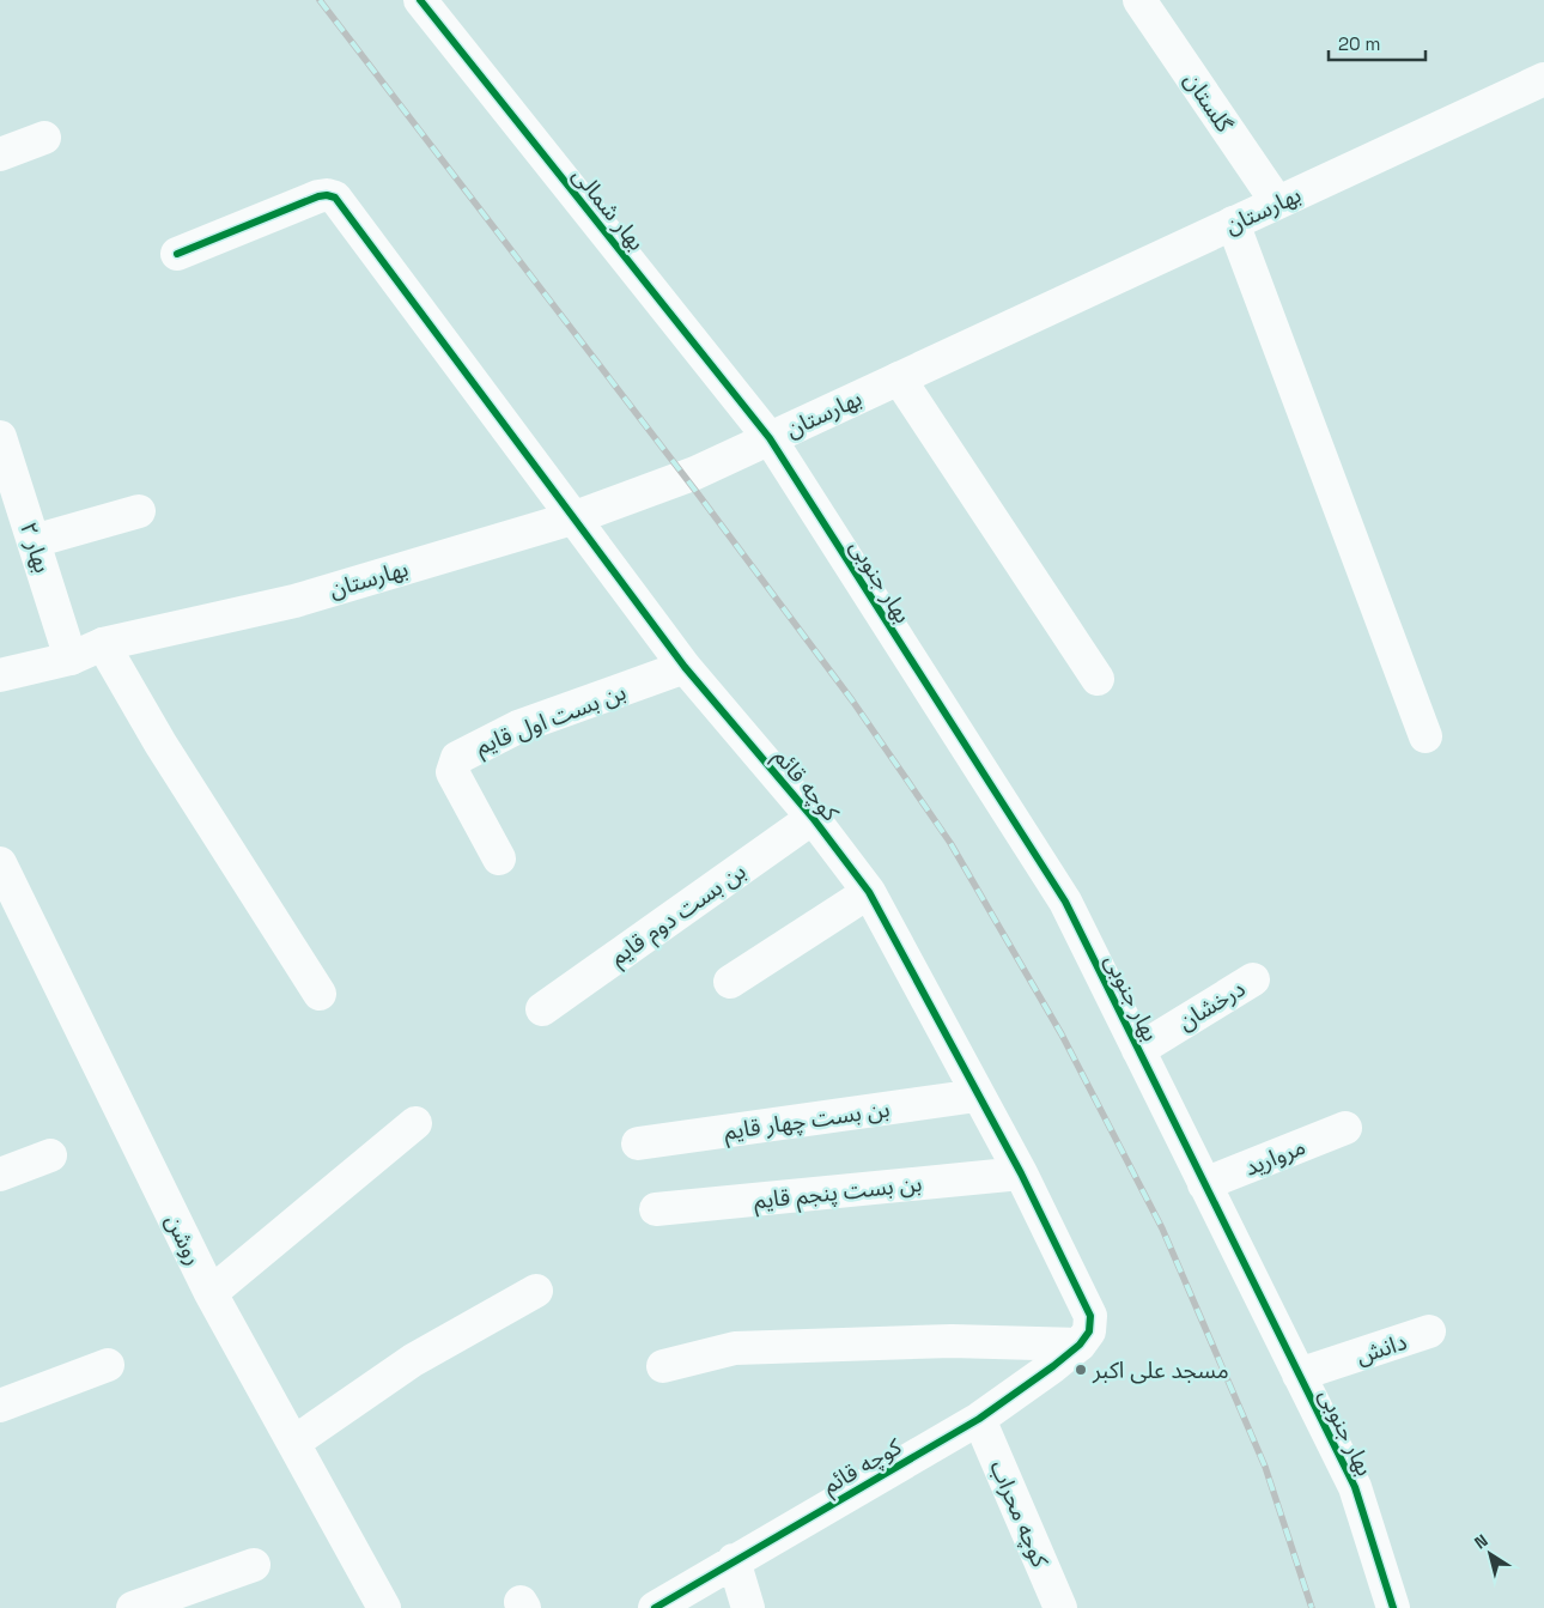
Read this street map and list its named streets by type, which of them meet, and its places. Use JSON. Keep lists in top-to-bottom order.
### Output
{
  "streets": {
    "street": [
      "گلستان",
      "بهار شمالی",
      "بهارستان",
      "بهار ۲",
      "بهار جنوبی",
      "بن بست اول قایم",
      "کوچه قائم",
      "بن بست دوم قایم",
      "درخشان",
      "بن بست چهار قایم",
      "مروارید",
      "بن بست پنجم قایم",
      "روشن",
      "دانش",
      "کوچه محراب"
    ]
  },
  "crossings": [
    ["گلستان", "بهارستان"],
    ["بهار شمالی", "بهارستان"],
    ["بهار شمالی", "بهار جنوبی"],
    ["بهارستان", "بهار ۲"],
    ["بهارستان", "بهار جنوبی"],
    ["بهارستان", "کوچه قائم"],
    ["بهار جنوبی", "درخشان"],
    ["بهار جنوبی", "مروارید"],
    ["بهار جنوبی", "دانش"],
    ["بن بست اول قایم", "کوچه قائم"],
    ["کوچه قائم", "بن بست دوم قایم"],
    ["کوچه قائم", "بن بست چهار قایم"],
    ["کوچه قائم", "بن بست پنجم قایم"],
    ["کوچه قائم", "کوچه محراب"]
  ],
  "places": ["مسجد علی اکبر"],
  "scale_bar": "20 m",
  "north": "top left"
}
